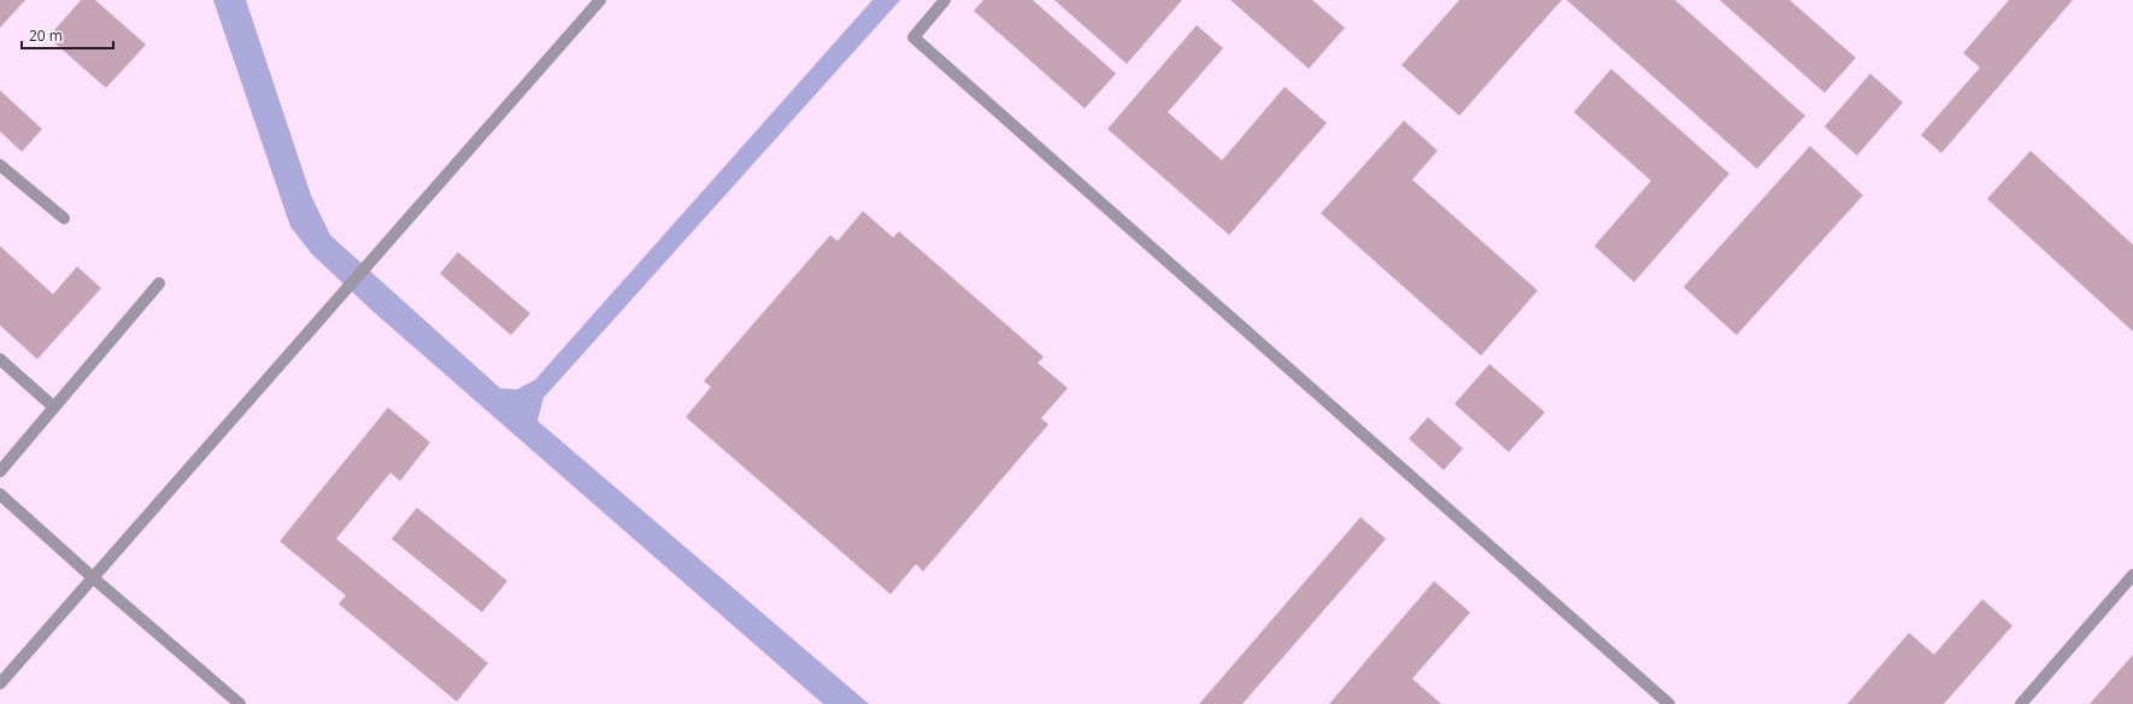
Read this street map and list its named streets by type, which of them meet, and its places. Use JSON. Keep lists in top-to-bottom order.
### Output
{
  "scale_bar": "20 m"
}
